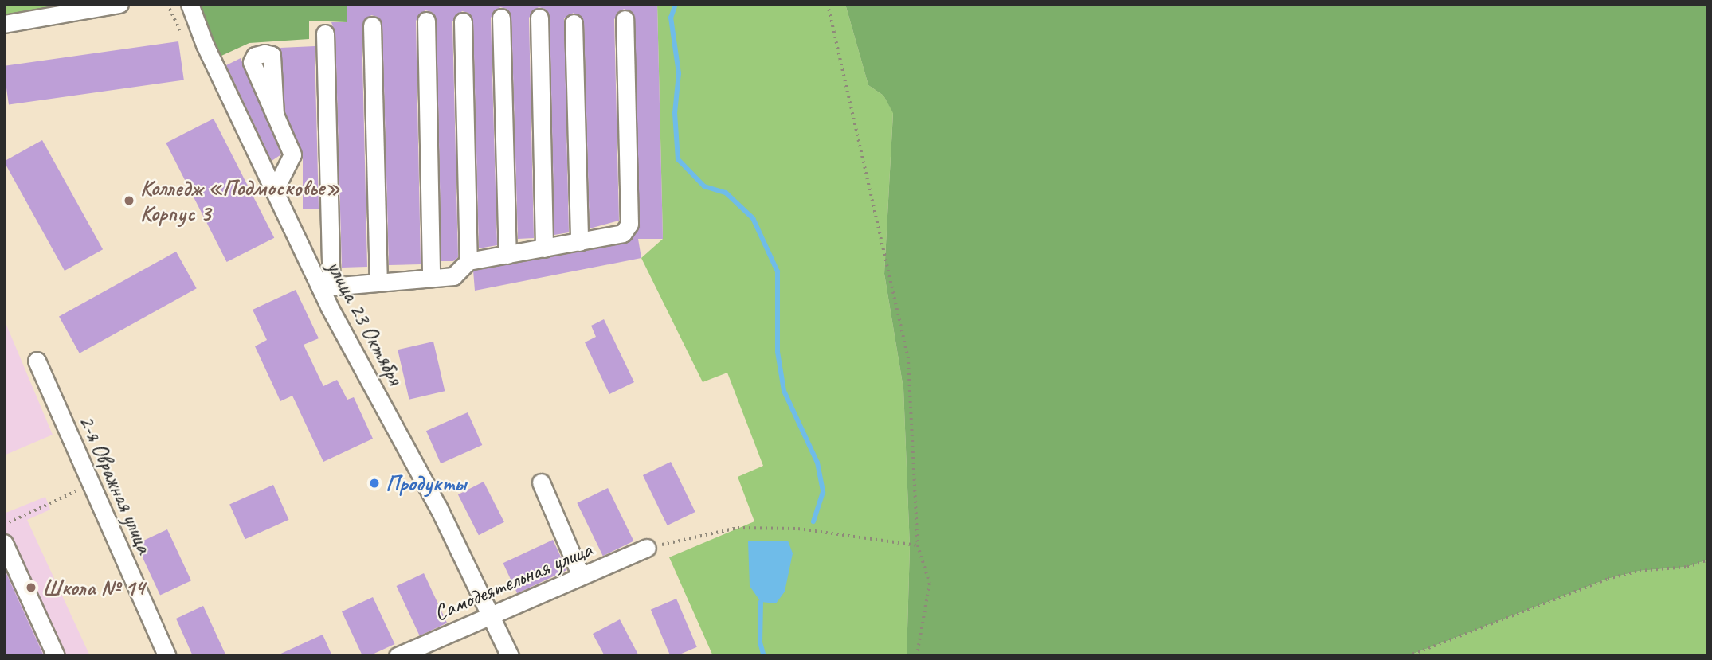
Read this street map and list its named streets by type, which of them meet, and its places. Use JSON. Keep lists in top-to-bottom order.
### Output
{
  "streets": {
    "street": ["улица 23 Октября", "2-я Овражная улица", "Самодеятельная улица"]
  },
  "crossings": [
    ["улица 23 Октября", "Самодеятельная улица"]
  ],
  "places": ["Колледж «Подмосковье» Корпус 3", "Продукты", "Школа № 14"]
}
